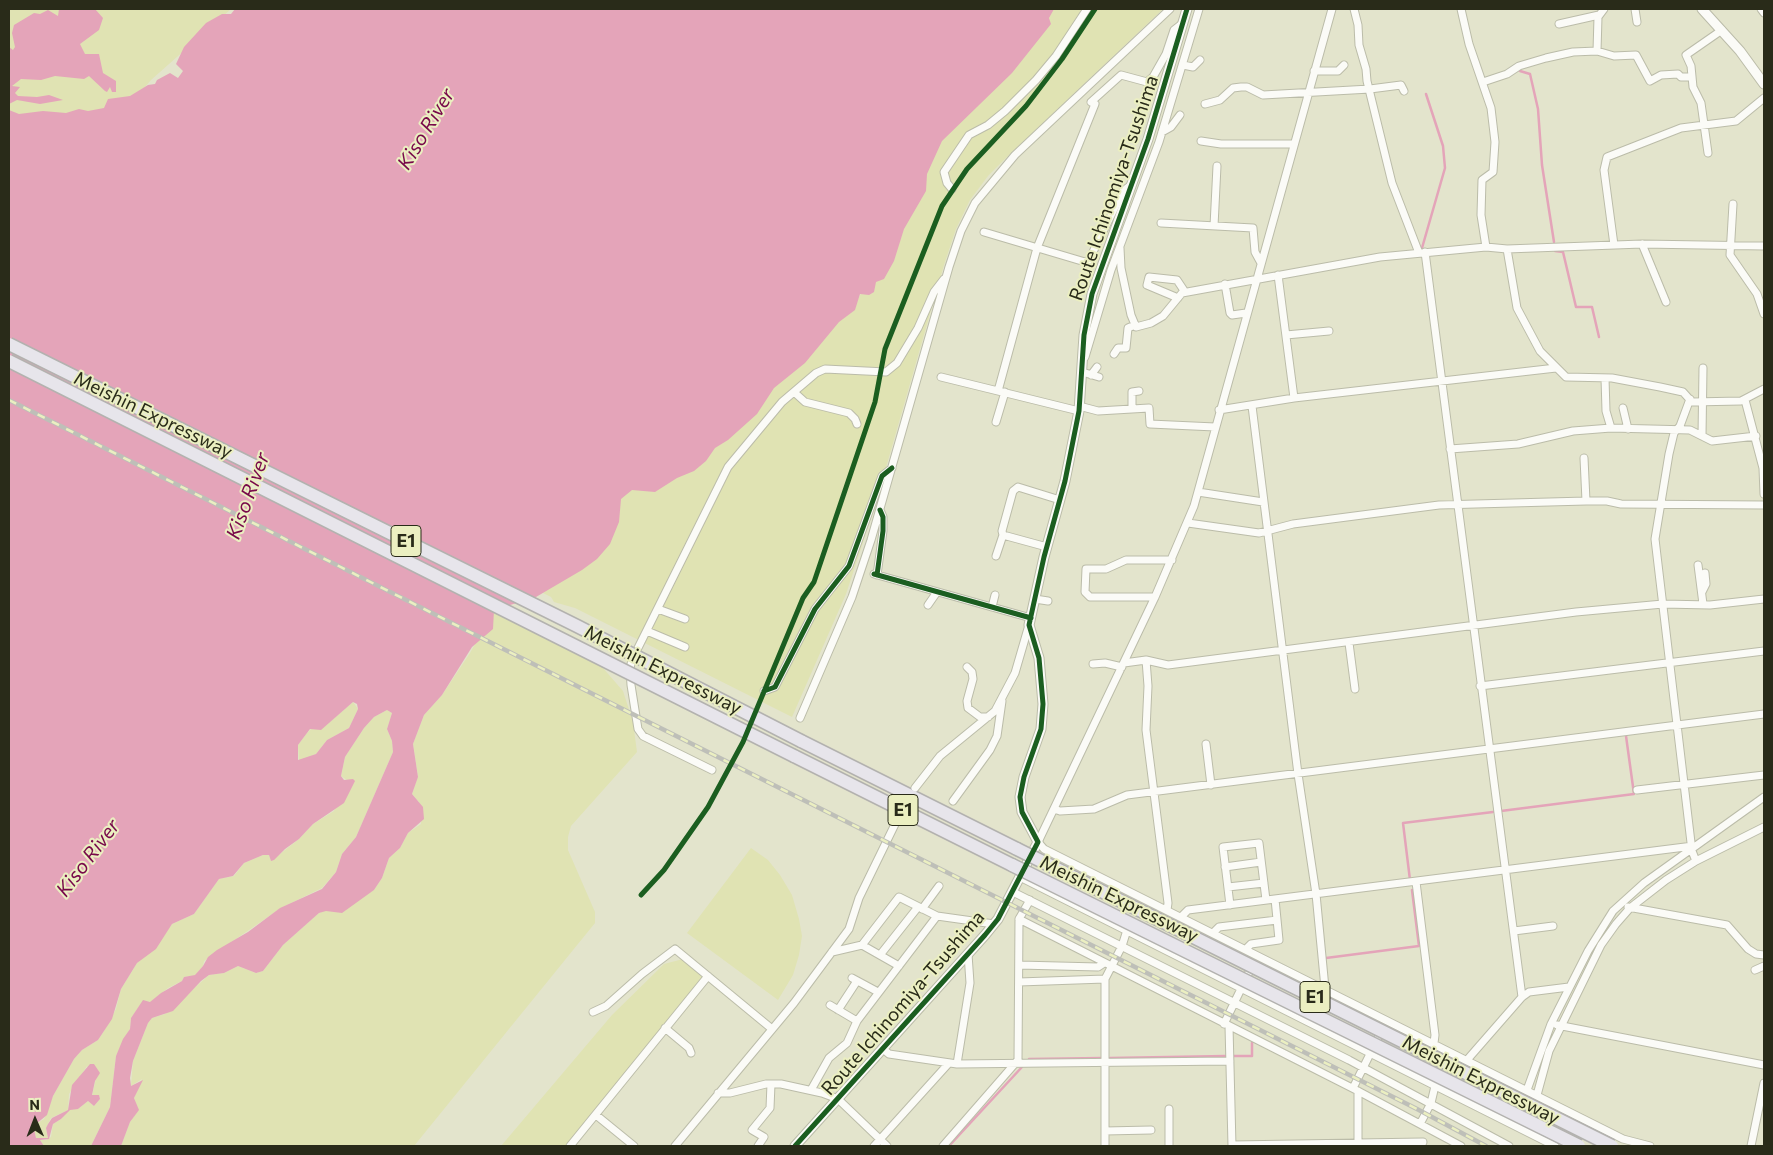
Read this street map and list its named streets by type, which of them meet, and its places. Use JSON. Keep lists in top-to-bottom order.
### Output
{
  "streets": {
    "highway": ["Meishin Expressway", "E1"],
    "main road": ["Route Ichinomiya-Tsushima"]
  },
  "water": ["Kiso River"],
  "north": "top"
}
